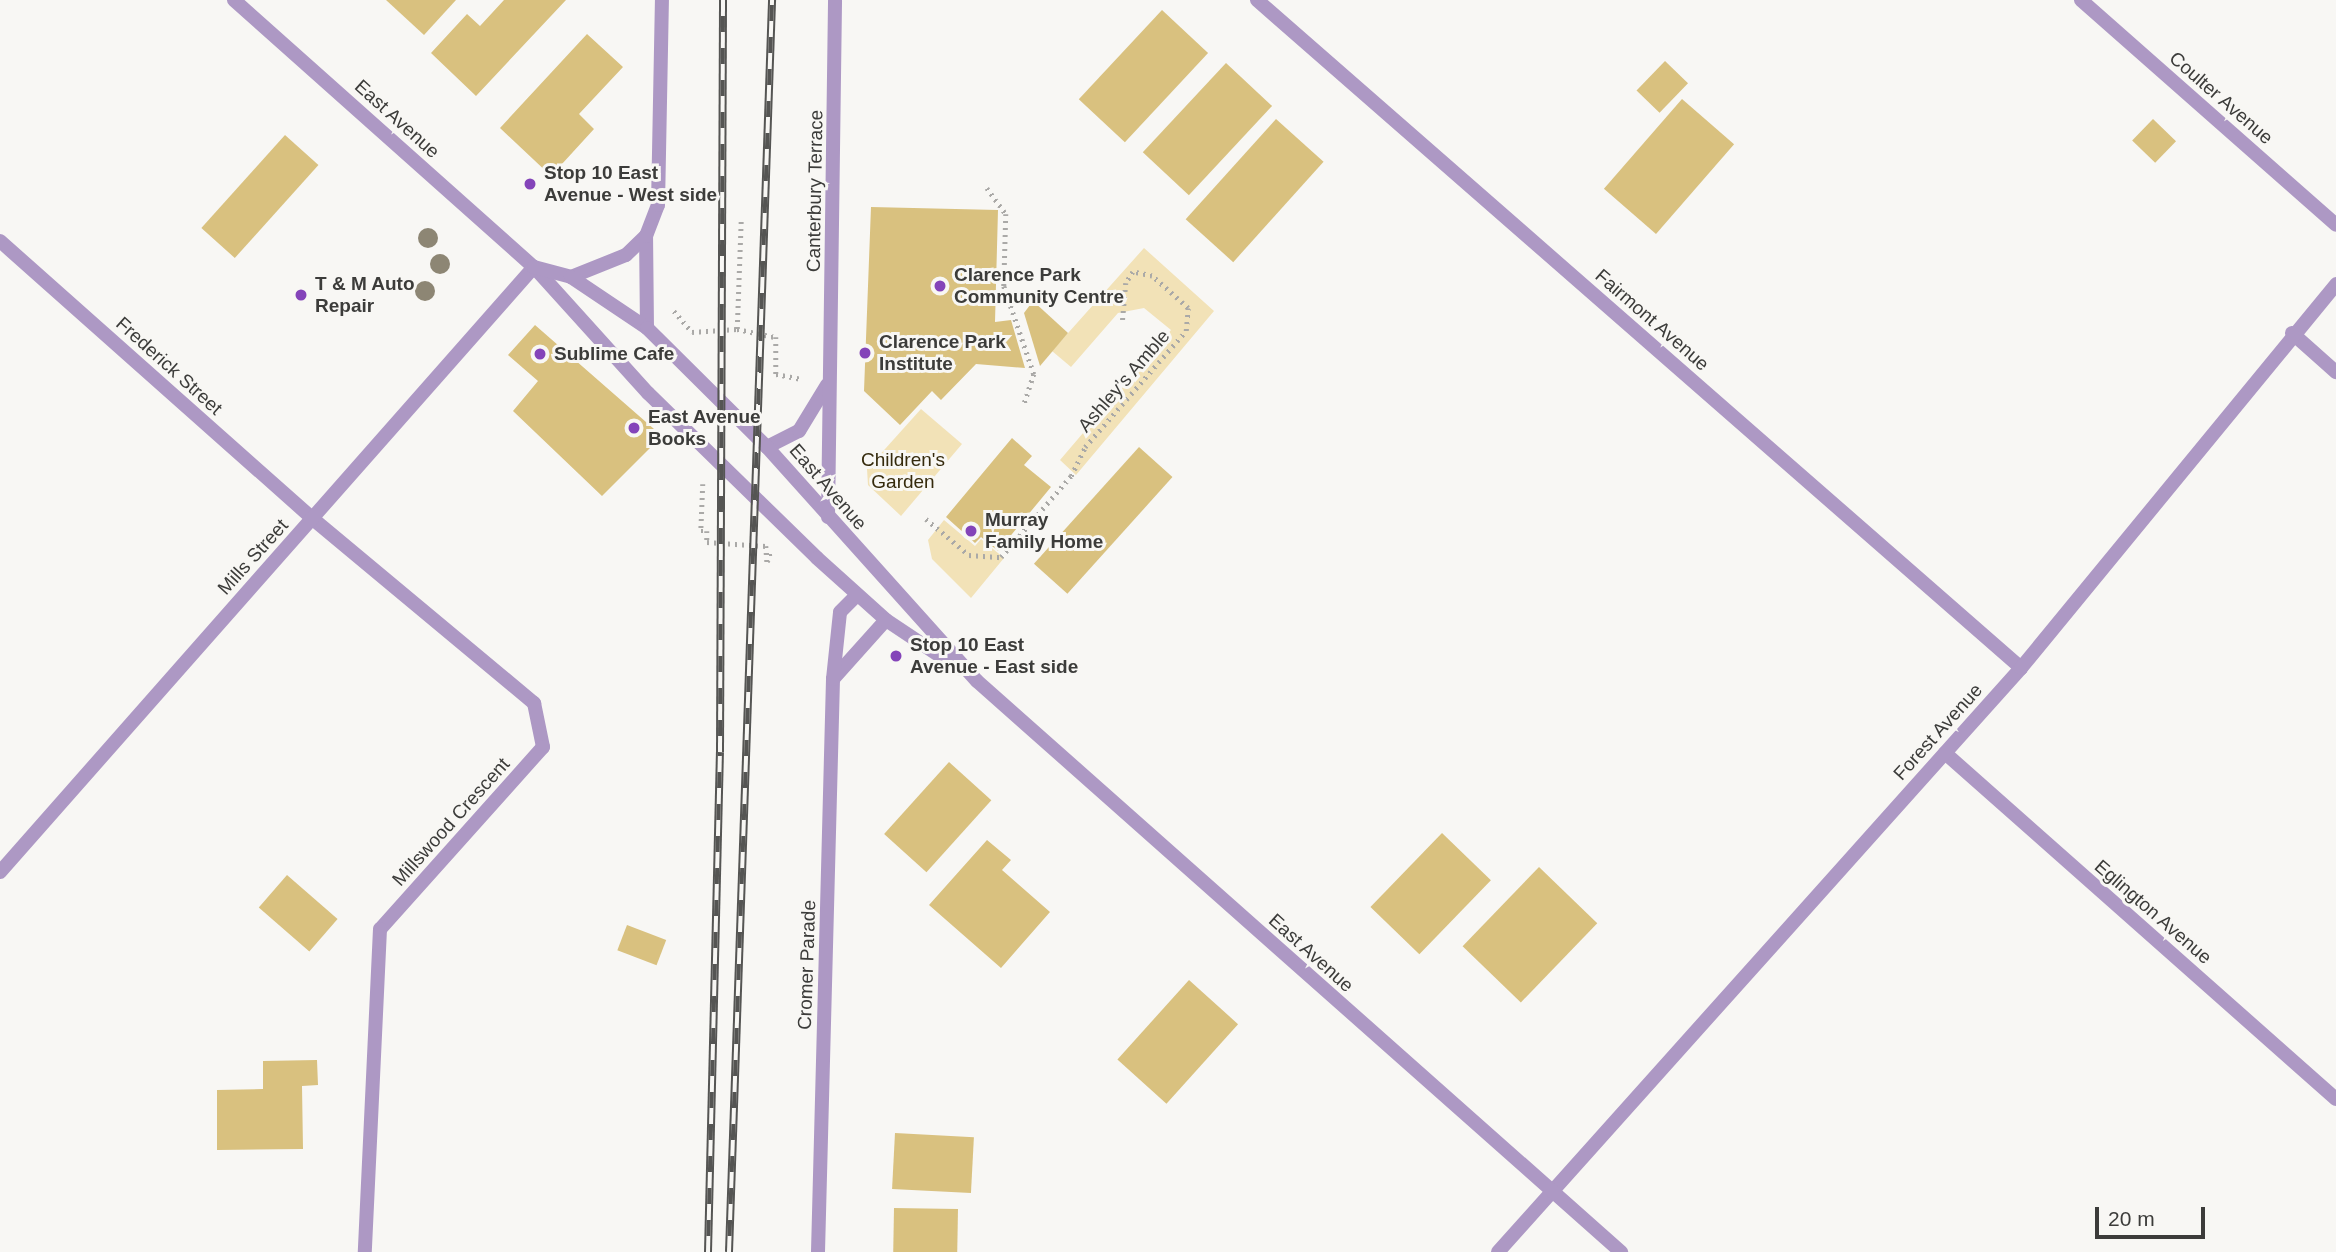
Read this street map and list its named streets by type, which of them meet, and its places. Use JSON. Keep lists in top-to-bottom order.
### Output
{
  "streets": {
    "street": [
      "Coulter Avenue",
      "East Avenue",
      "Canterbury Terrace",
      "Fairmont Avenue",
      "Frederick Street",
      "Mills Street",
      "Forest Avenue",
      "Millswood Crescent",
      "Eglington Avenue",
      "Cromer Parade"
    ],
    "path": ["Ashley’s Amble"]
  },
  "crossings": [
    ["East Avenue", "Canterbury Terrace"],
    ["East Avenue", "Mills Street"],
    ["East Avenue", "Forest Avenue"],
    ["East Avenue", "Cromer Parade"],
    ["Fairmont Avenue", "Forest Avenue"],
    ["Frederick Street", "Mills Street"],
    ["Frederick Street", "Millswood Crescent"],
    ["Mills Street", "Millswood Crescent"],
    ["Forest Avenue", "Eglington Avenue"]
  ],
  "parks": ["Children's Garden"],
  "places": [
    "Stop 10 East Avenue - West side",
    "Clarence Park Community Centre",
    "T & M Auto Repair",
    "Clarence Park Institute",
    "Sublime Cafe",
    "East Avenue Books",
    "Murray Family Home",
    "Stop 10 East Avenue - East side"
  ],
  "scale_bar": "20 m"
}
